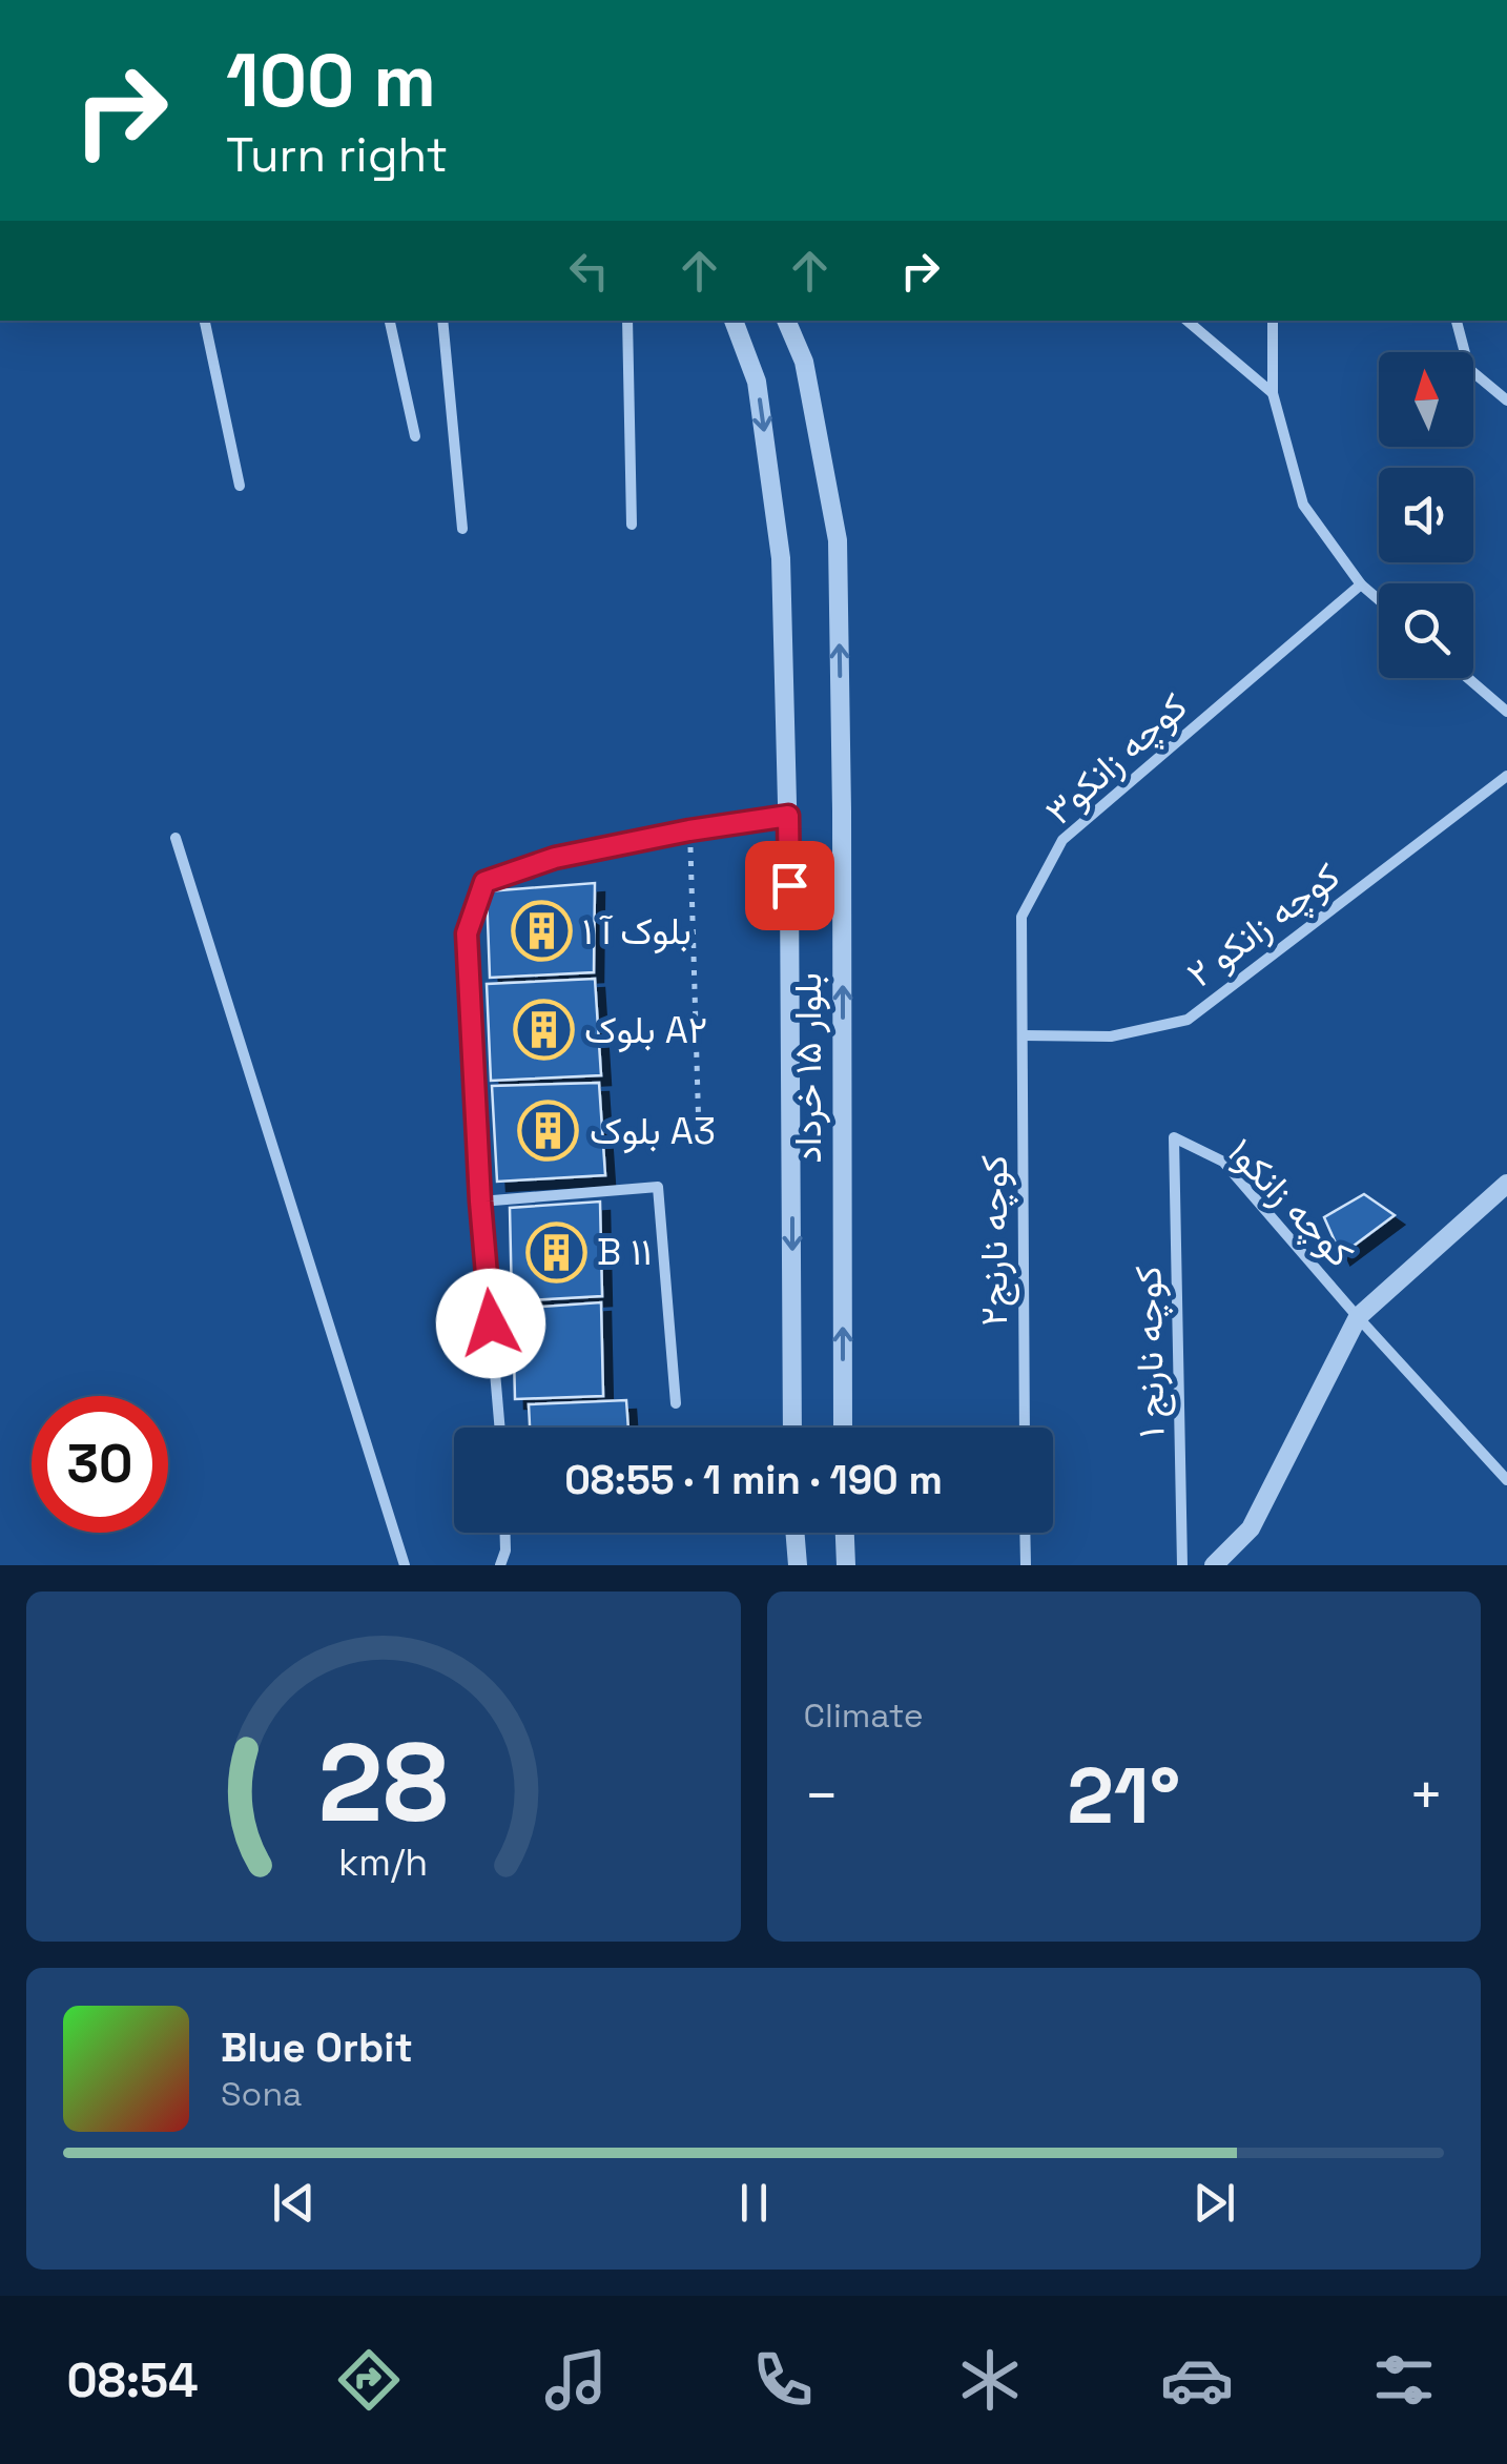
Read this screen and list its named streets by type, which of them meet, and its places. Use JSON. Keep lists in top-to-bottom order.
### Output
{
  "streets": {
    "street": [
      "کوچه زانکو۳",
      "کوچه زانکو ۲",
      "بلوار ۱۵ خرداد",
      "کوچه زانکو۱",
      "کوچه نارنج۲",
      "کوچه نارنج ۱"
    ]
  },
  "crossings": [
    ["کوچه زانکو۳", "کوچه زانکو ۲"],
    ["کوچه زانکو۳", "کوچه نارنج۲"],
    ["کوچه زانکو ۲", "کوچه نارنج۲"],
    ["کوچه زانکو۱", "کوچه نارنج ۱"]
  ],
  "places": {
    "building": [
      "بلوک آ ۱",
      "بلوک A۲",
      "بلوک A3",
      "B ۱۱"
    ]
  },
  "north": "top",
  "page": {
    "turn": ["100 m", "Turn right"],
    "limit": "30",
    "trip": "08:55 · 1 min · 190 m",
    "tile": "Climate",
    "heat": ["−", "21°", "+"],
    "song": ["Blue Orbit", "Sona"],
    "tabs": "08:54",
    "gauge": ["28", "km/h"]
  }
}
